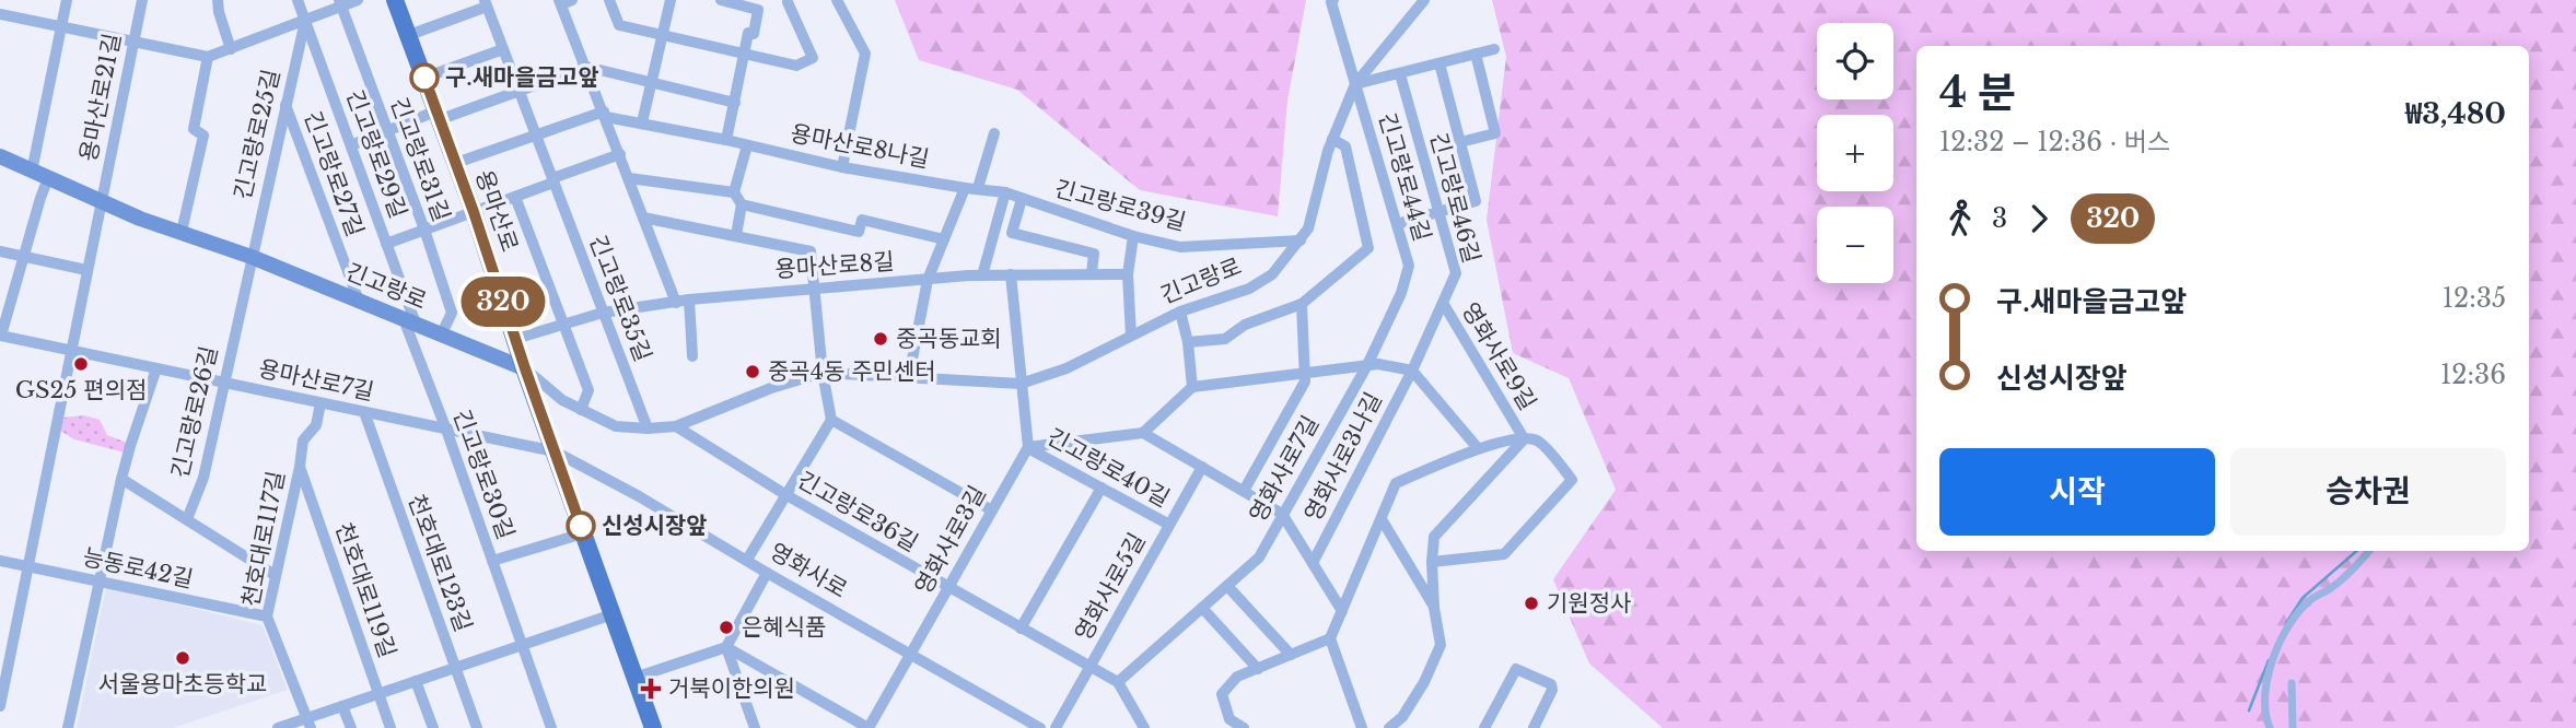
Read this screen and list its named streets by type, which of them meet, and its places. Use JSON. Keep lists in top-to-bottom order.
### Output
{
  "streets": {
    "main road": ["용마산로", "긴고랑로"],
    "street": [
      "용마산로21길",
      "긴고랑로25길",
      "용마산로8나길",
      "긴고랑로29길",
      "긴고랑로31길",
      "긴고랑로27길",
      "긴고랑로44길",
      "긴고랑로46길",
      "긴고랑로39길",
      "용마산로8길",
      "긴고랑로35길",
      "영화사로9길",
      "용마산로7길",
      "긴고랑로26길",
      "영화사로3나길",
      "긴고랑로40길",
      "영화사로7길",
      "긴고랑로30길",
      "긴고랑로36길",
      "천호대로117길",
      "영화사로3길",
      "천호대로123길",
      "능동로42길",
      "영화사로",
      "영화사로5길",
      "천호대로119길"
    ]
  },
  "crossings": [
    ["용마산로21길", "긴고랑로"],
    ["용마산로21길", "용마산로7길"],
    ["용마산로21길", "능동로42길"],
    ["긴고랑로25길", "긴고랑로29길"],
    ["긴고랑로25길", "긴고랑로27길"],
    ["긴고랑로25길", "긴고랑로"],
    ["긴고랑로25길", "긴고랑로26길"],
    ["용마산로8나길", "긴고랑로39길"],
    ["긴고랑로29길", "긴고랑로"],
    ["긴고랑로29길", "긴고랑로30길"],
    ["긴고랑로31길", "긴고랑로"],
    ["긴고랑로27길", "긴고랑로"],
    ["긴고랑로44길", "긴고랑로"],
    ["긴고랑로44길", "영화사로7길"],
    ["긴고랑로46길", "영화사로9길"],
    ["긴고랑로46길", "영화사로3나길"],
    ["긴고랑로39길", "용마산로8길"],
    ["긴고랑로39길", "긴고랑로"],
    ["용마산로", "용마산로8길"],
    ["용마산로", "긴고랑로"],
    ["용마산로", "용마산로7길"],
    ["용마산로", "영화사로"],
    ["용마산로8길", "긴고랑로35길"],
    ["긴고랑로", "긴고랑로35길"],
    ["긴고랑로", "긴고랑로26길"],
    ["긴고랑로", "긴고랑로30길"],
    ["긴고랑로", "긴고랑로36길"],
    ["용마산로7길", "긴고랑로26길"],
    ["용마산로7길", "긴고랑로30길"],
    ["용마산로7길", "천호대로117길"],
    ["용마산로7길", "천호대로123길"],
    ["용마산로7길", "영화사로"],
    ["긴고랑로40길", "영화사로3길"],
    ["긴고랑로40길", "영화사로5길"],
    ["영화사로7길", "긴고랑로36길"],
    ["긴고랑로36길", "영화사로3길"],
    ["긴고랑로36길", "영화사로5길"],
    ["천호대로117길", "능동로42길"],
    ["천호대로117길", "천호대로119길"],
    ["영화사로3길", "영화사로"]
  ],
  "places": {
    "other": [
      "구.새마을금고앞",
      "중곡동교회",
      "GS25 편의점",
      "중곡4동 주민센터",
      "신성시장앞",
      "기원정사",
      "은혜식품",
      "서울용마초등학교"
    ],
    "health": ["거북이한의원"]
  },
  "lines": ["bus line 320"],
  "page": {
    "on_map": "320",
    "map_buttons": ["+", "−"],
    "heading": ["4 분", "12:32 – 12:36 · 버스", "₩3,480"],
    "legs": ["3", "320"],
    "list": [
      {
        "name": "구.새마을금고앞",
        "value": "12:35"
      },
      {
        "name": "신성시장앞",
        "value": "12:36"
      }
    ],
    "buttons": ["시작", "승차권"]
  }
}
